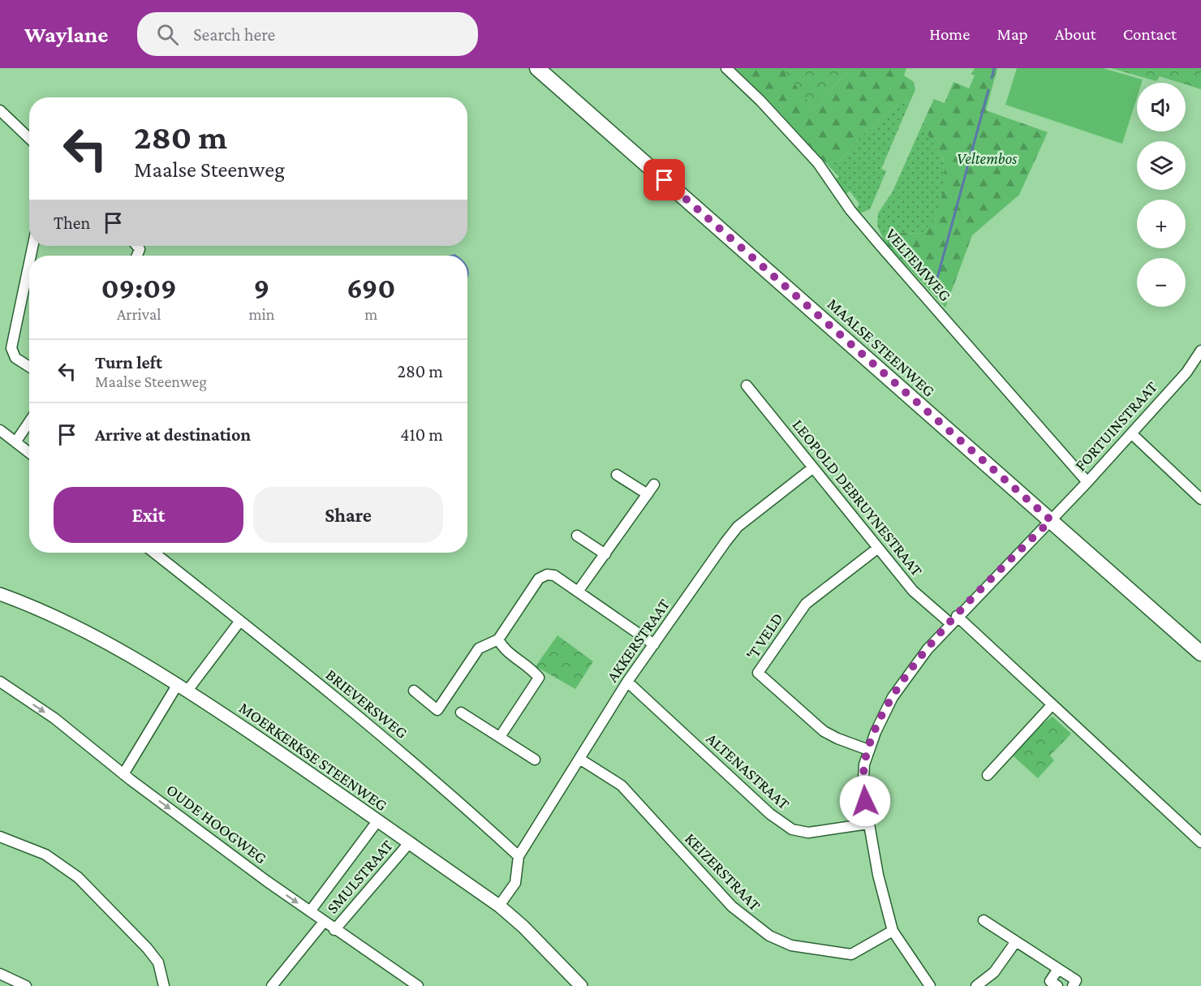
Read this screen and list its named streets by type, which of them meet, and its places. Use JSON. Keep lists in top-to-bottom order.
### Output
{
  "streets": {
    "main road": ["MAALSE STEENWEG"],
    "street": [
      "VELTEMWEG",
      "FORTUINSTRAAT",
      "LEOPOLD DEBRUYNESTRAAT",
      "'T VELD",
      "AKKERSTRAAT",
      "BRIEVERSWEG",
      "MOERKERKSE STEENWEG",
      "ALTENASTRAAT",
      "OUDE HOOGWEG",
      "KEIZERSTRAAT",
      "SMULSTRAAT"
    ]
  },
  "crossings": [
    ["VELTEMWEG", "FORTUINSTRAAT"],
    ["MAALSE STEENWEG", "FORTUINSTRAAT"],
    ["FORTUINSTRAAT", "LEOPOLD DEBRUYNESTRAAT"],
    ["FORTUINSTRAAT", "'T VELD"],
    ["FORTUINSTRAAT", "ALTENASTRAAT"],
    ["FORTUINSTRAAT", "KEIZERSTRAAT"],
    ["LEOPOLD DEBRUYNESTRAAT", "'T VELD"],
    ["LEOPOLD DEBRUYNESTRAAT", "AKKERSTRAAT"],
    ["AKKERSTRAAT", "BRIEVERSWEG"],
    ["AKKERSTRAAT", "ALTENASTRAAT"],
    ["AKKERSTRAAT", "KEIZERSTRAAT"],
    ["MOERKERKSE STEENWEG", "SMULSTRAAT"],
    ["OUDE HOOGWEG", "SMULSTRAAT"]
  ],
  "one_way": ["OUDE HOOGWEG"],
  "parks": ["Veltembos"],
  "page": {
    "header": "Waylane",
    "search": "Search here",
    "nav": [
      "Home",
      "Map",
      "About",
      "Contact"
    ],
    "map_buttons": ["+", "−"],
    "turn": ["280 m", "Maalse Steenweg"],
    "then": "Then",
    "eta": [
      "09:09",
      "Arrival",
      "9",
      "min",
      "690",
      "m"
    ],
    "list": [
      {
        "name": "Turn left",
        "note": "Maalse Steenweg",
        "value": "280 m"
      },
      {
        "name": "Arrive at destination",
        "value": "410 m"
      }
    ],
    "buttons": ["Exit", "Share"]
  }
}
